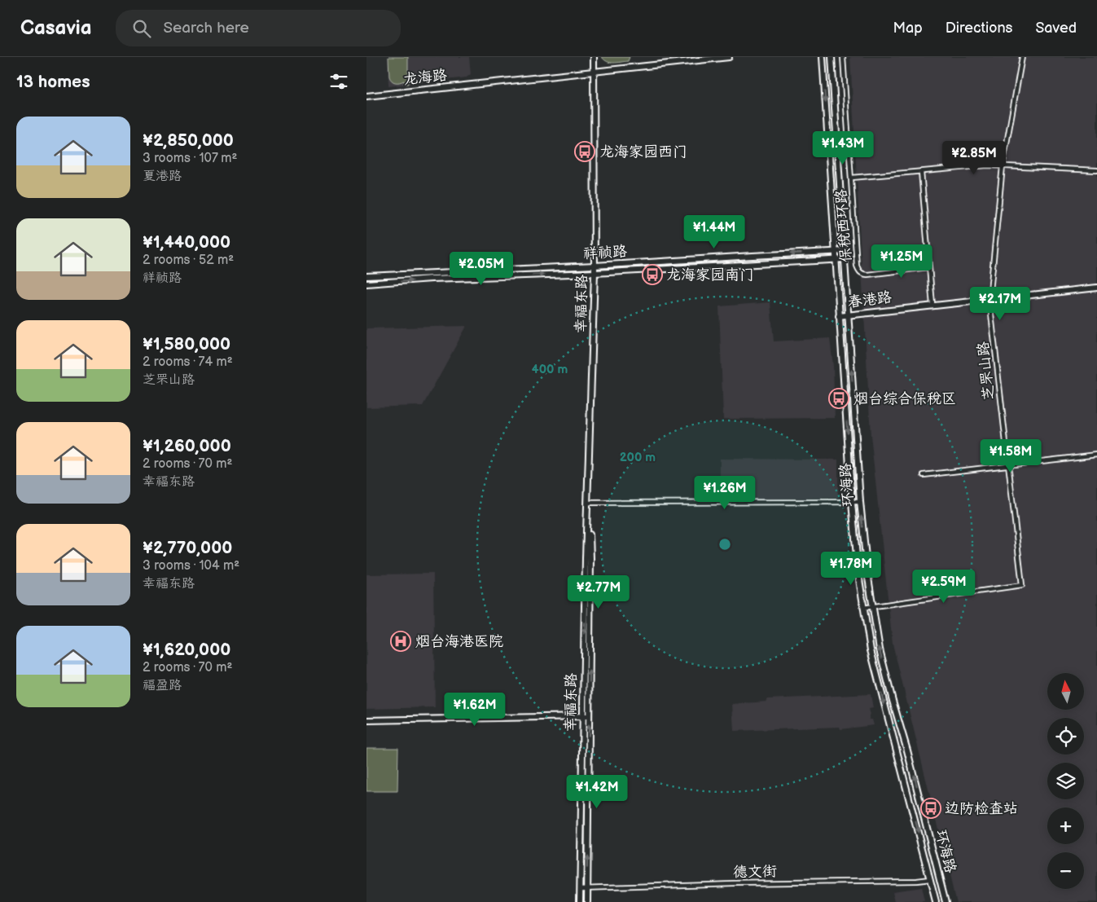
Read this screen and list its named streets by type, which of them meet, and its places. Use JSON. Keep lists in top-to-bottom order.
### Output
{
  "streets": {
    "street": [
      "龙海路",
      "保税西环路",
      "祥祯路",
      "春港路",
      "幸福东路",
      "芝罘山路",
      "环海路",
      "德文街"
    ]
  },
  "crossings": [
    ["龙海路", "幸福东路"],
    ["祥祯路", "幸福东路"],
    ["祥祯路", "环海路"],
    ["春港路", "芝罘山路"],
    ["春港路", "环海路"],
    ["幸福东路", "德文街"],
    ["芝罘山路", "环海路"],
    ["环海路", "德文街"]
  ],
  "places": {
    "bus stop": [
      "龙海家园西门",
      "龙海家园南门",
      "烟台综合保税区",
      "边防检查站"
    ],
    "hospital": ["烟台海港医院"]
  },
  "north": "top",
  "page": {
    "header": "Casavia",
    "search": "Search here",
    "nav": ["Map", "Directions", "Saved"],
    "heading": "13 homes",
    "list": [
      {
        "name": "¥2,850,000",
        "note": "3 rooms · 107 m² · 夏港路"
      },
      {
        "name": "¥1,440,000",
        "note": "2 rooms · 52 m² · 祥祯路"
      },
      {
        "name": "¥1,580,000",
        "note": "2 rooms · 74 m² · 芝罘山路"
      },
      {
        "name": "¥1,260,000",
        "note": "2 rooms · 70 m² · 幸福东路"
      },
      {
        "name": "¥2,770,000",
        "note": "3 rooms · 104 m² · 幸福东路"
      },
      {
        "name": "¥1,620,000",
        "note": "2 rooms · 70 m² · 福盈路"
      }
    ],
    "price": [
      "¥1.43M",
      "¥2.85M",
      "¥1.44M",
      "¥1.25M",
      "¥2.05M",
      "¥2.17M",
      "¥1.58M",
      "¥1.26M",
      "¥1.78M",
      "¥2.59M",
      "¥2.77M",
      "¥1.62M",
      "¥1.42M"
    ],
    "map_buttons": ["+", "−"]
  },
  "rings": ["400 m", "200 m"]
}
